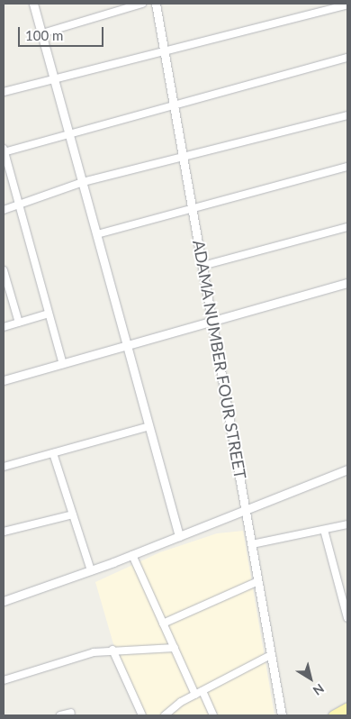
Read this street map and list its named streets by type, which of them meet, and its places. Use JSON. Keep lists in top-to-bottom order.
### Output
{
  "streets": {
    "street": ["ADAMA NUMBER FOUR STREET"]
  },
  "scale_bar": "100 m",
  "north": "bottom right"
}
